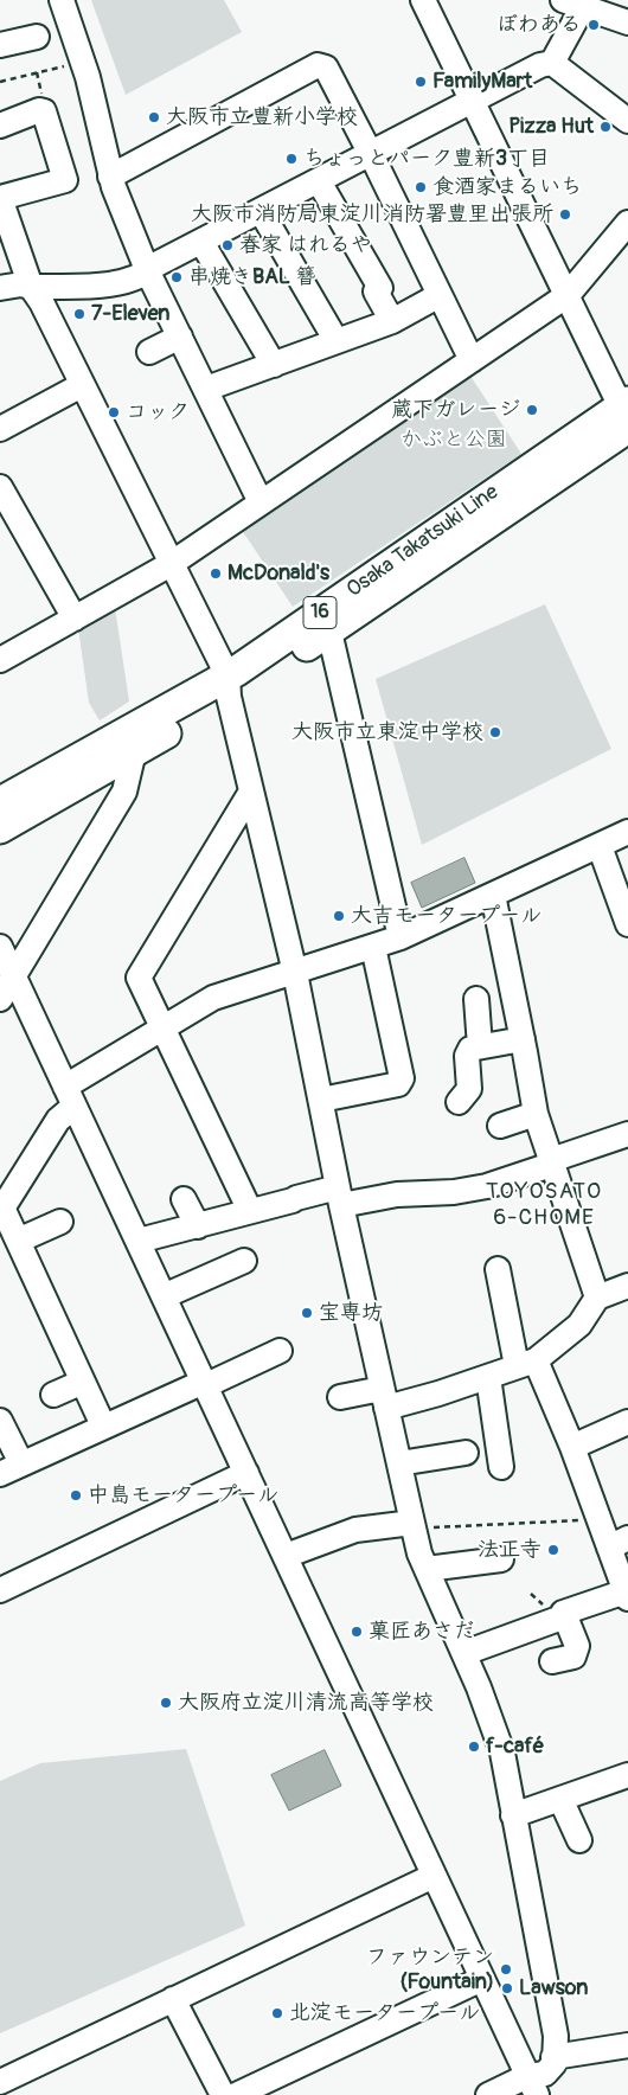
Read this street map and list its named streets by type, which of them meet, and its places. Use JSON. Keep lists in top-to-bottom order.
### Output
{
  "streets": {
    "main road": ["Osaka Takatsuki Line", "16"]
  },
  "districts": ["TOYOSATO 6-CHOME"],
  "parks": ["かぶと公園"],
  "places": [
    "ぼわある",
    "FamilyMart",
    "大阪市立豊新小学校",
    "Pizza Hut",
    "ちょっとパーク豊新3丁目",
    "食酒家まるいち",
    "大阪市消防局東淀川消防署豊里出張所",
    "春家 はれるや",
    "串焼きBAL 簪",
    "7-Eleven",
    "蔵下ガレージ",
    "コック",
    "McDonald's",
    "大阪市立東淀中学校",
    "大吉モータープール",
    "宝専坊",
    "中島モータープール",
    "法正寺",
    "菓匠あさだ",
    "大阪府立淀川清流高等学校",
    "f-café",
    "ファウンテン (Fountain)",
    "Lawson",
    "北淀モータープール"
  ]
}
